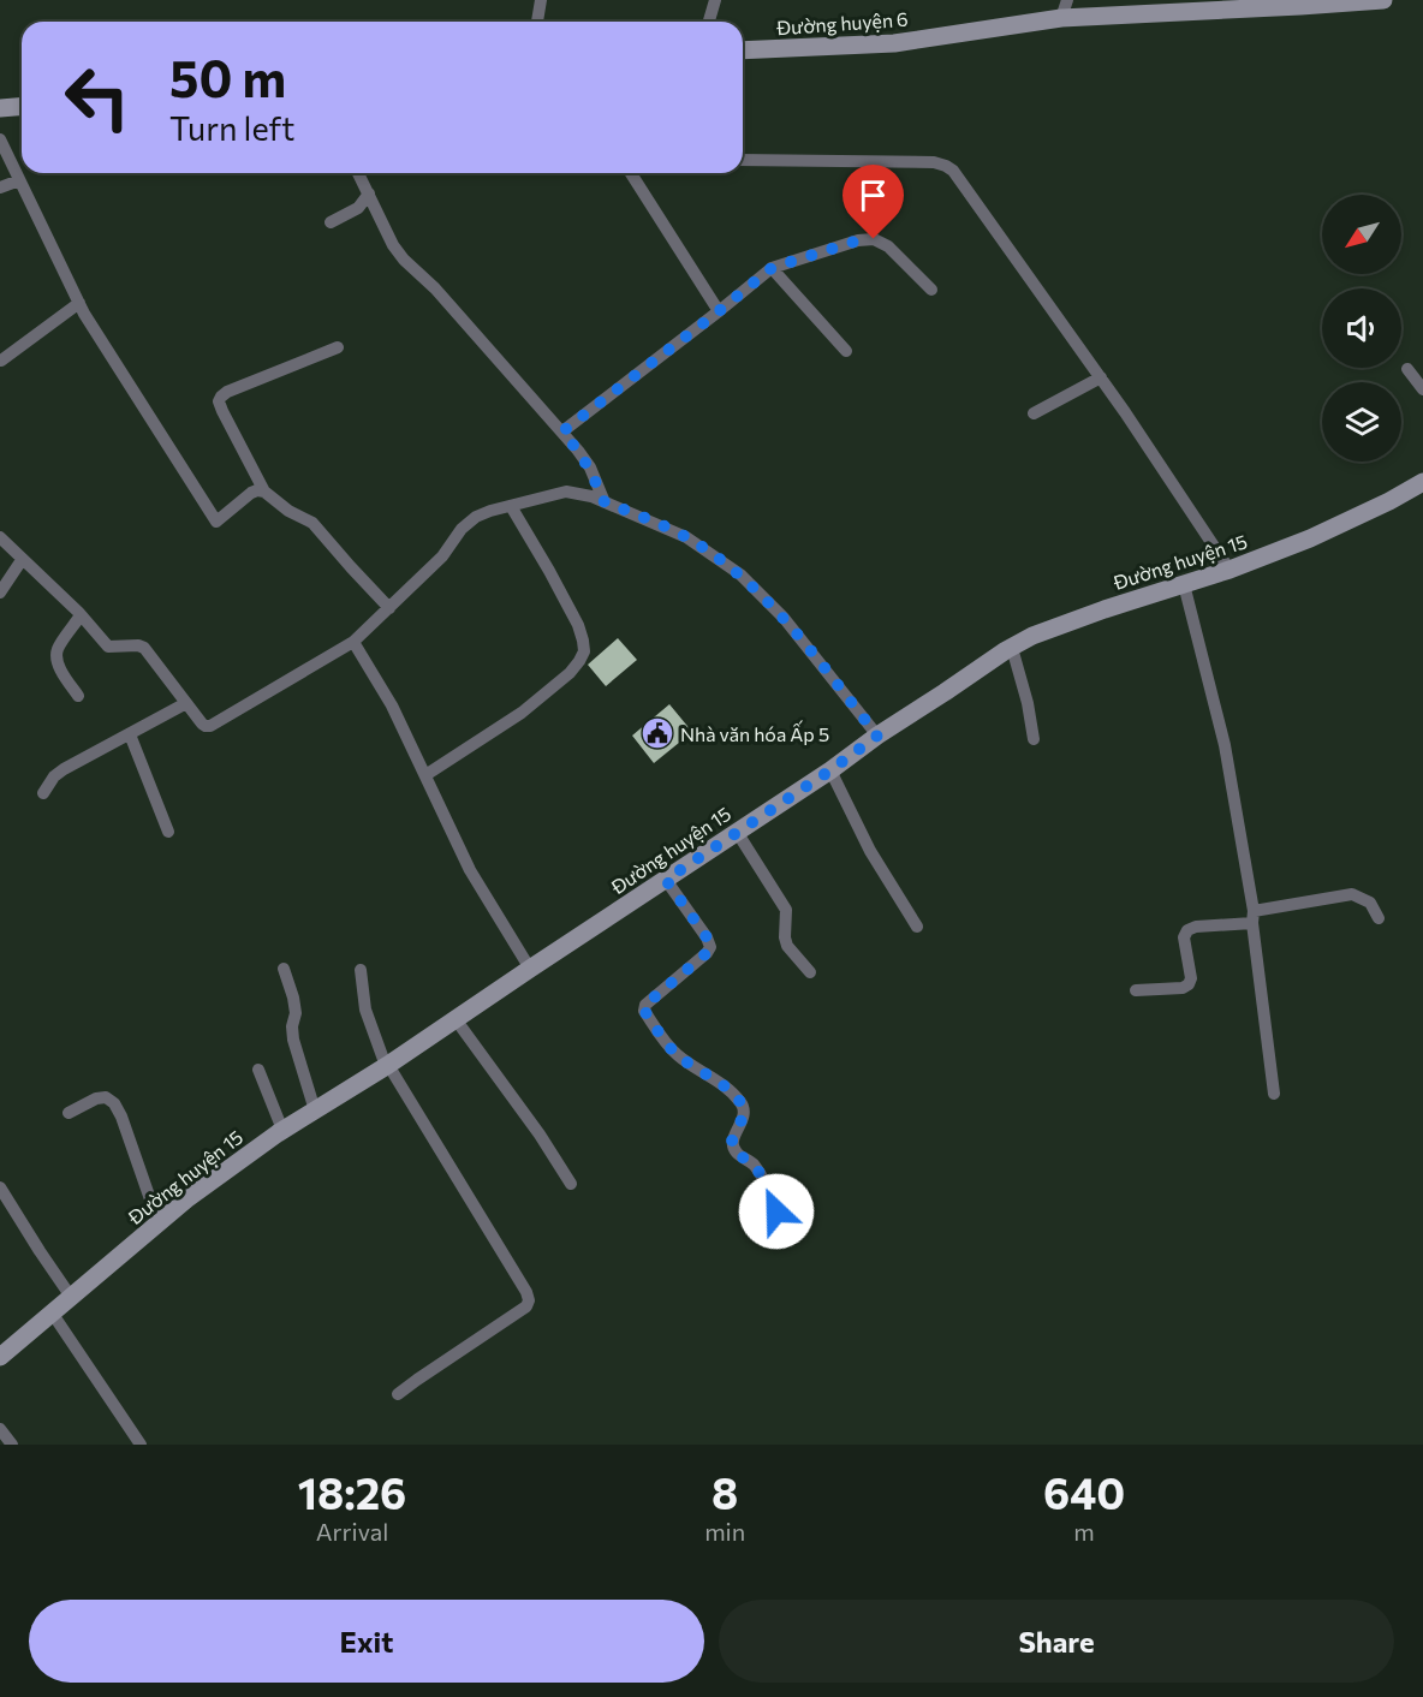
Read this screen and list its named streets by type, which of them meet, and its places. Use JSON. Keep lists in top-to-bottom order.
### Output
{
  "streets": {
    "street": ["Đường huyện 6", "Đường huyện 15"]
  },
  "places": {
    "public building": ["Nhà văn hóa Ấp 5"]
  },
  "north": "bottom left",
  "page": {
    "turn": ["50 m", "Turn left"],
    "eta": [
      "18:26",
      "Arrival",
      "8",
      "min",
      "640",
      "m"
    ],
    "buttons": ["Exit", "Share"]
  }
}
